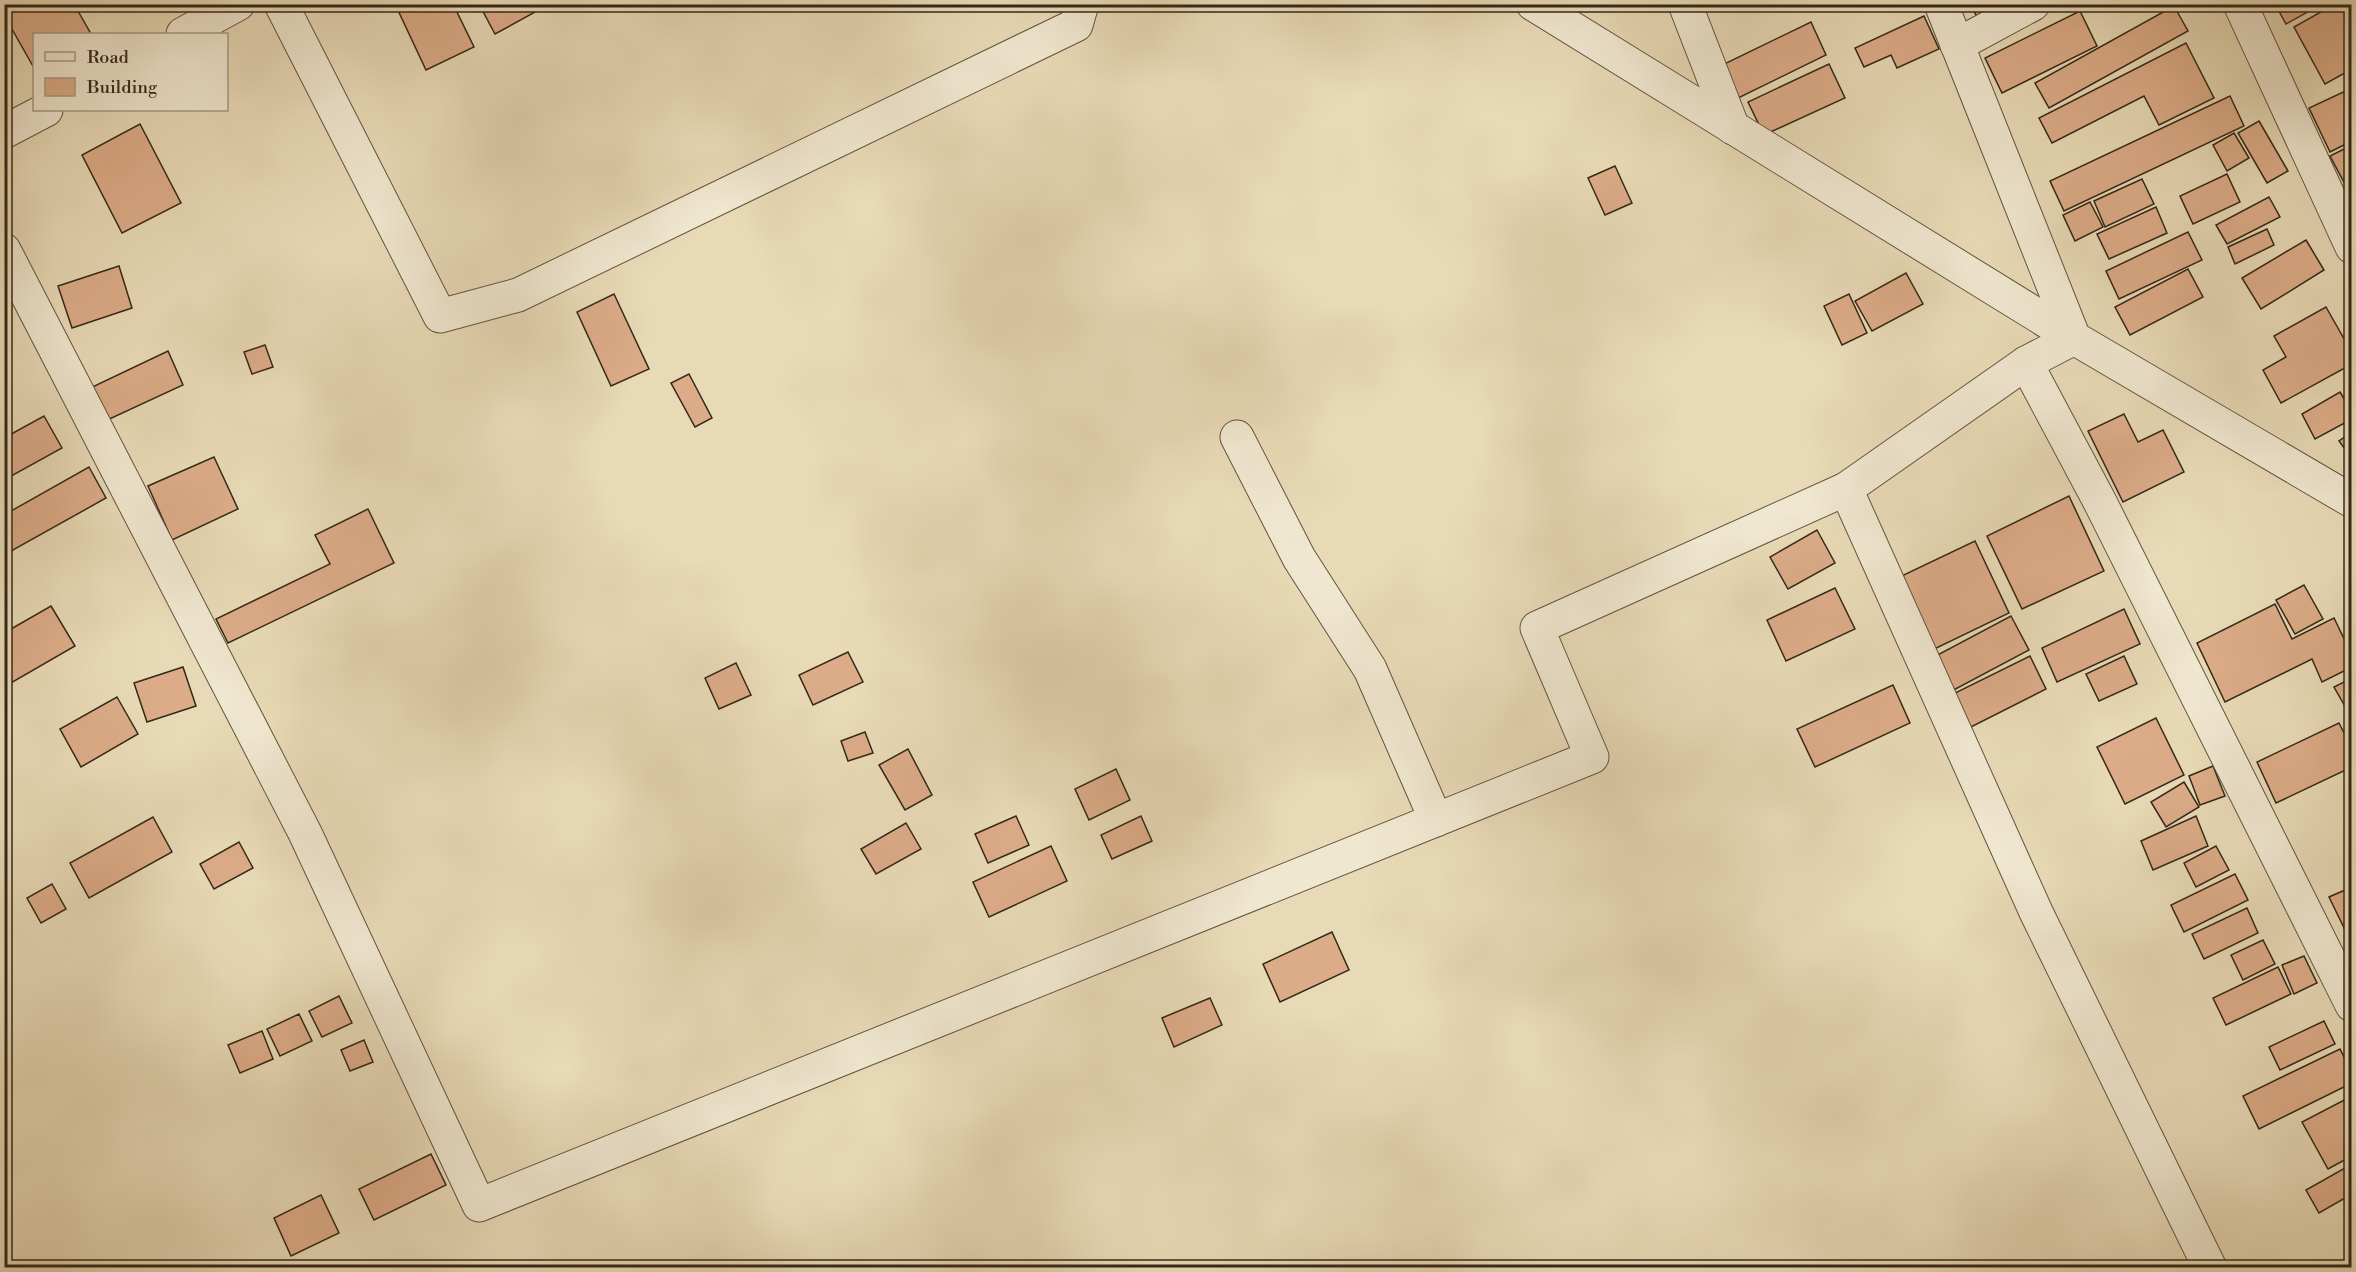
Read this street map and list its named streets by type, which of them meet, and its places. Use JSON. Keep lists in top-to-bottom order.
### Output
{
  "legend": ["Road", "Building"]
}
